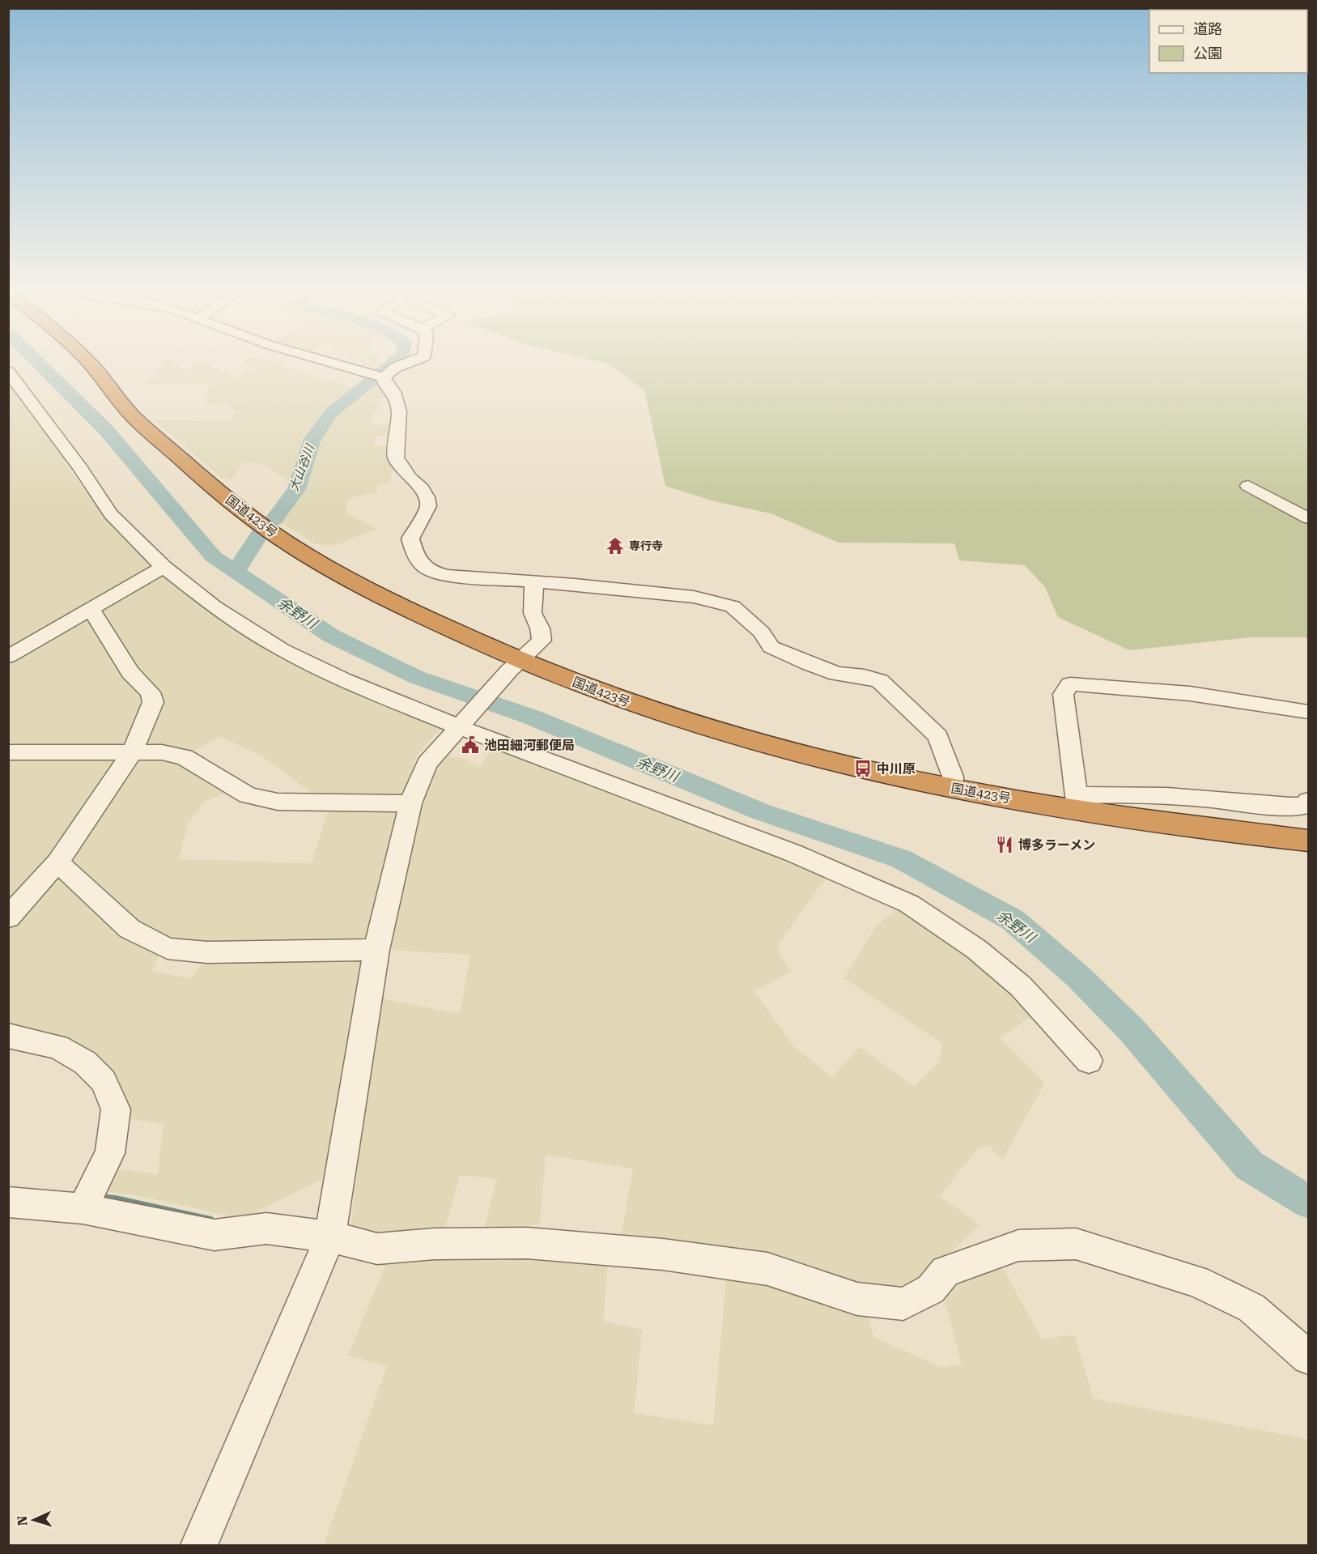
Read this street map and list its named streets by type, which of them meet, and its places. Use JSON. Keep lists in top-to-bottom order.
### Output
{
  "streets": {
    "highway": ["国道423号"]
  },
  "water": ["大山谷川", "余野川"],
  "places": {
    "temple": ["専行寺"],
    "public building": ["池田細河郵便局"],
    "bus stop": ["中川原"],
    "restaurant": ["博多ラーメン"]
  },
  "legend": ["道路", "公園"],
  "north": "left"
}
